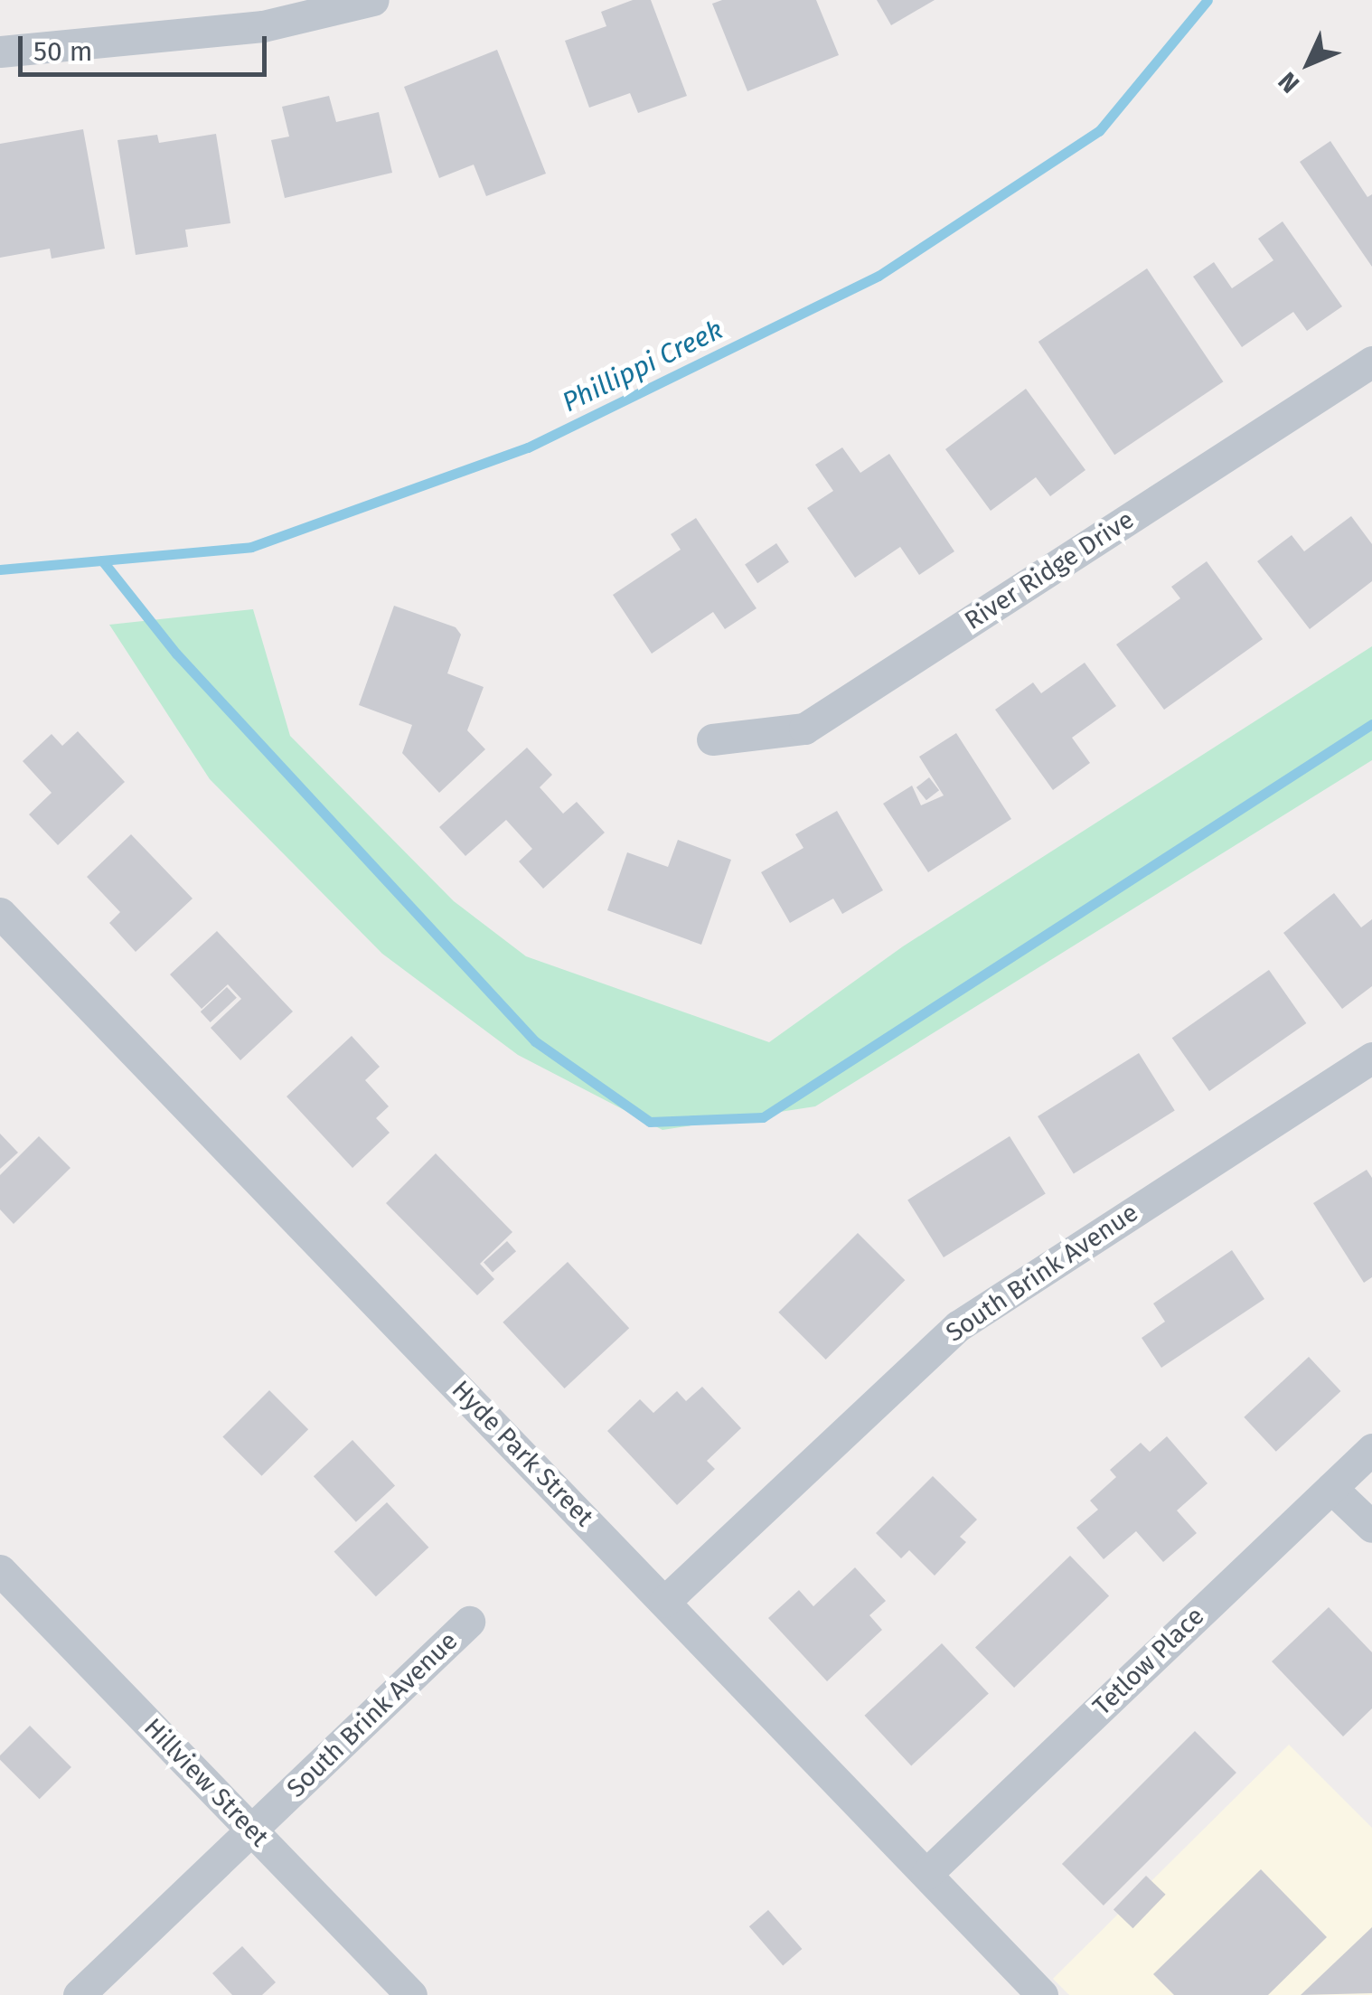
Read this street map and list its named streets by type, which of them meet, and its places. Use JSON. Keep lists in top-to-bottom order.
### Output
{
  "streets": {
    "street": [
      "River Ridge Drive",
      "South Brink Avenue",
      "Hyde Park Street",
      "Tetlow Place",
      "Hillview Street"
    ]
  },
  "crossings": [
    ["South Brink Avenue", "Hyde Park Street"],
    ["South Brink Avenue", "Hillview Street"],
    ["Hyde Park Street", "Tetlow Place"]
  ],
  "water": ["Phillippi Creek"],
  "scale_bar": "50 m",
  "north": "bottom left"
}
